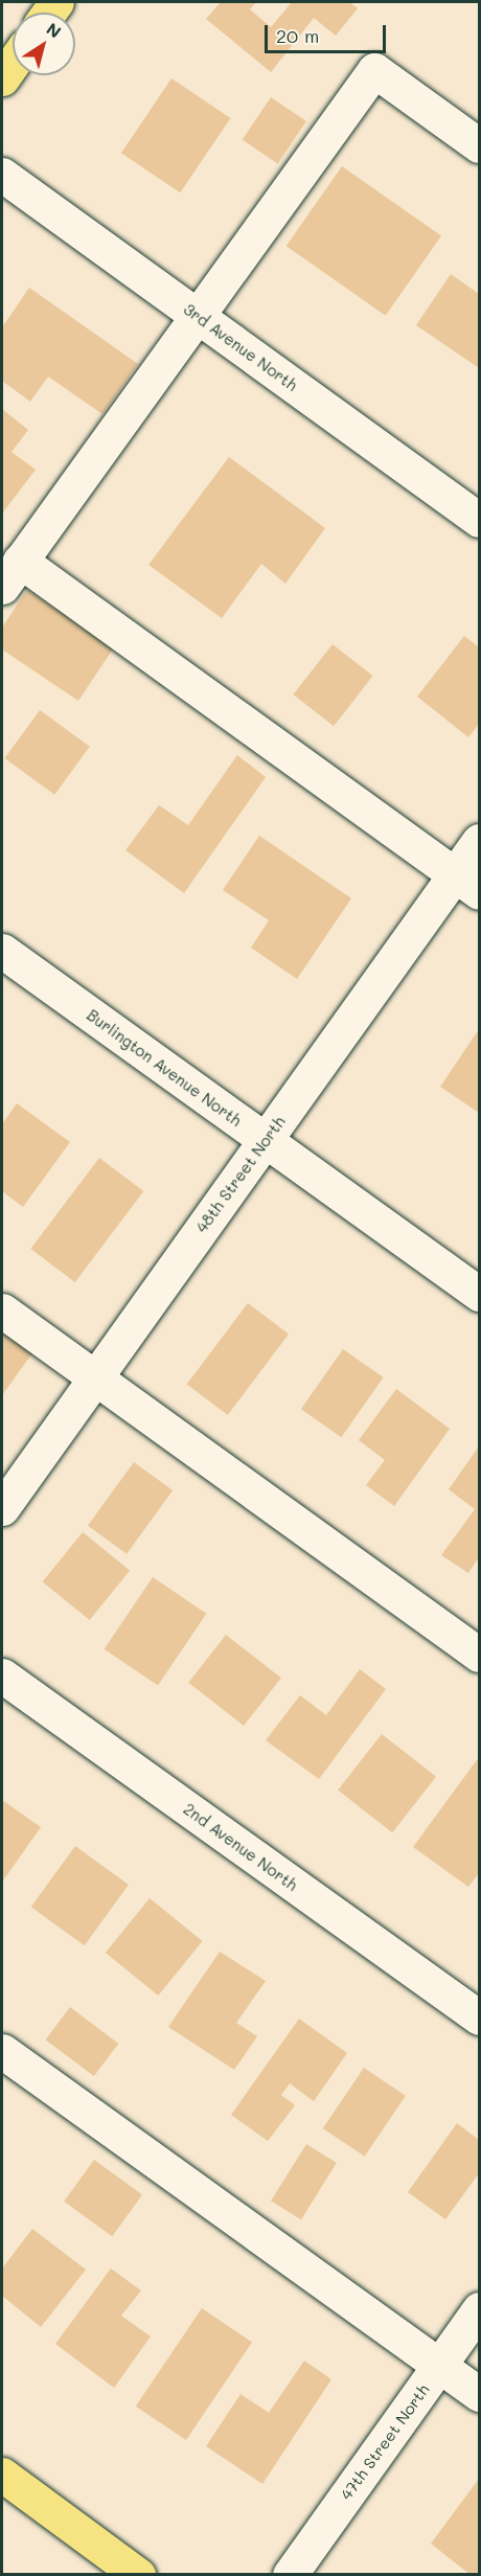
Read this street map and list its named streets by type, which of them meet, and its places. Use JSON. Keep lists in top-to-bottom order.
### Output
{
  "streets": {
    "street": [
      "3rd Avenue North",
      "Burlington Avenue North",
      "48th Street North",
      "2nd Avenue North",
      "47th Street North"
    ]
  },
  "crossings": [
    ["Burlington Avenue North", "48th Street North"]
  ],
  "scale_bar": "20 m",
  "north": "top right"
}
